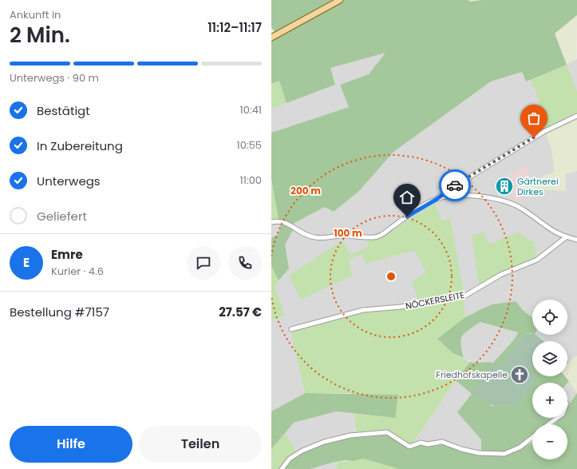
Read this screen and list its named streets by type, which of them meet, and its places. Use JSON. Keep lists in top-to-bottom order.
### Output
{
  "streets": {
    "street": ["NÖCKERSLEITE"]
  },
  "places": {
    "building": ["Gärtnerei Dirkes"],
    "church": ["Friedhofskapelle"]
  },
  "page": {
    "heading": ["2 Min.", "Ankunft in", "11:12–11:17"],
    "panel": [
      "Emre",
      "Kurier · 4.6",
      "Bestellung #7157",
      "27.57 €"
    ],
    "bar": "Unterwegs · 90 m",
    "list": [
      ["Bestätigt", "10:41"],
      ["In Zubereitung", "10:55"],
      ["Unterwegs", "11:00"],
      "Geliefert"
    ],
    "round": "E",
    "map_buttons": ["+", "−"],
    "buttons": ["Hilfe", "Teilen"]
  },
  "rings": ["200 m", "100 m"]
}
